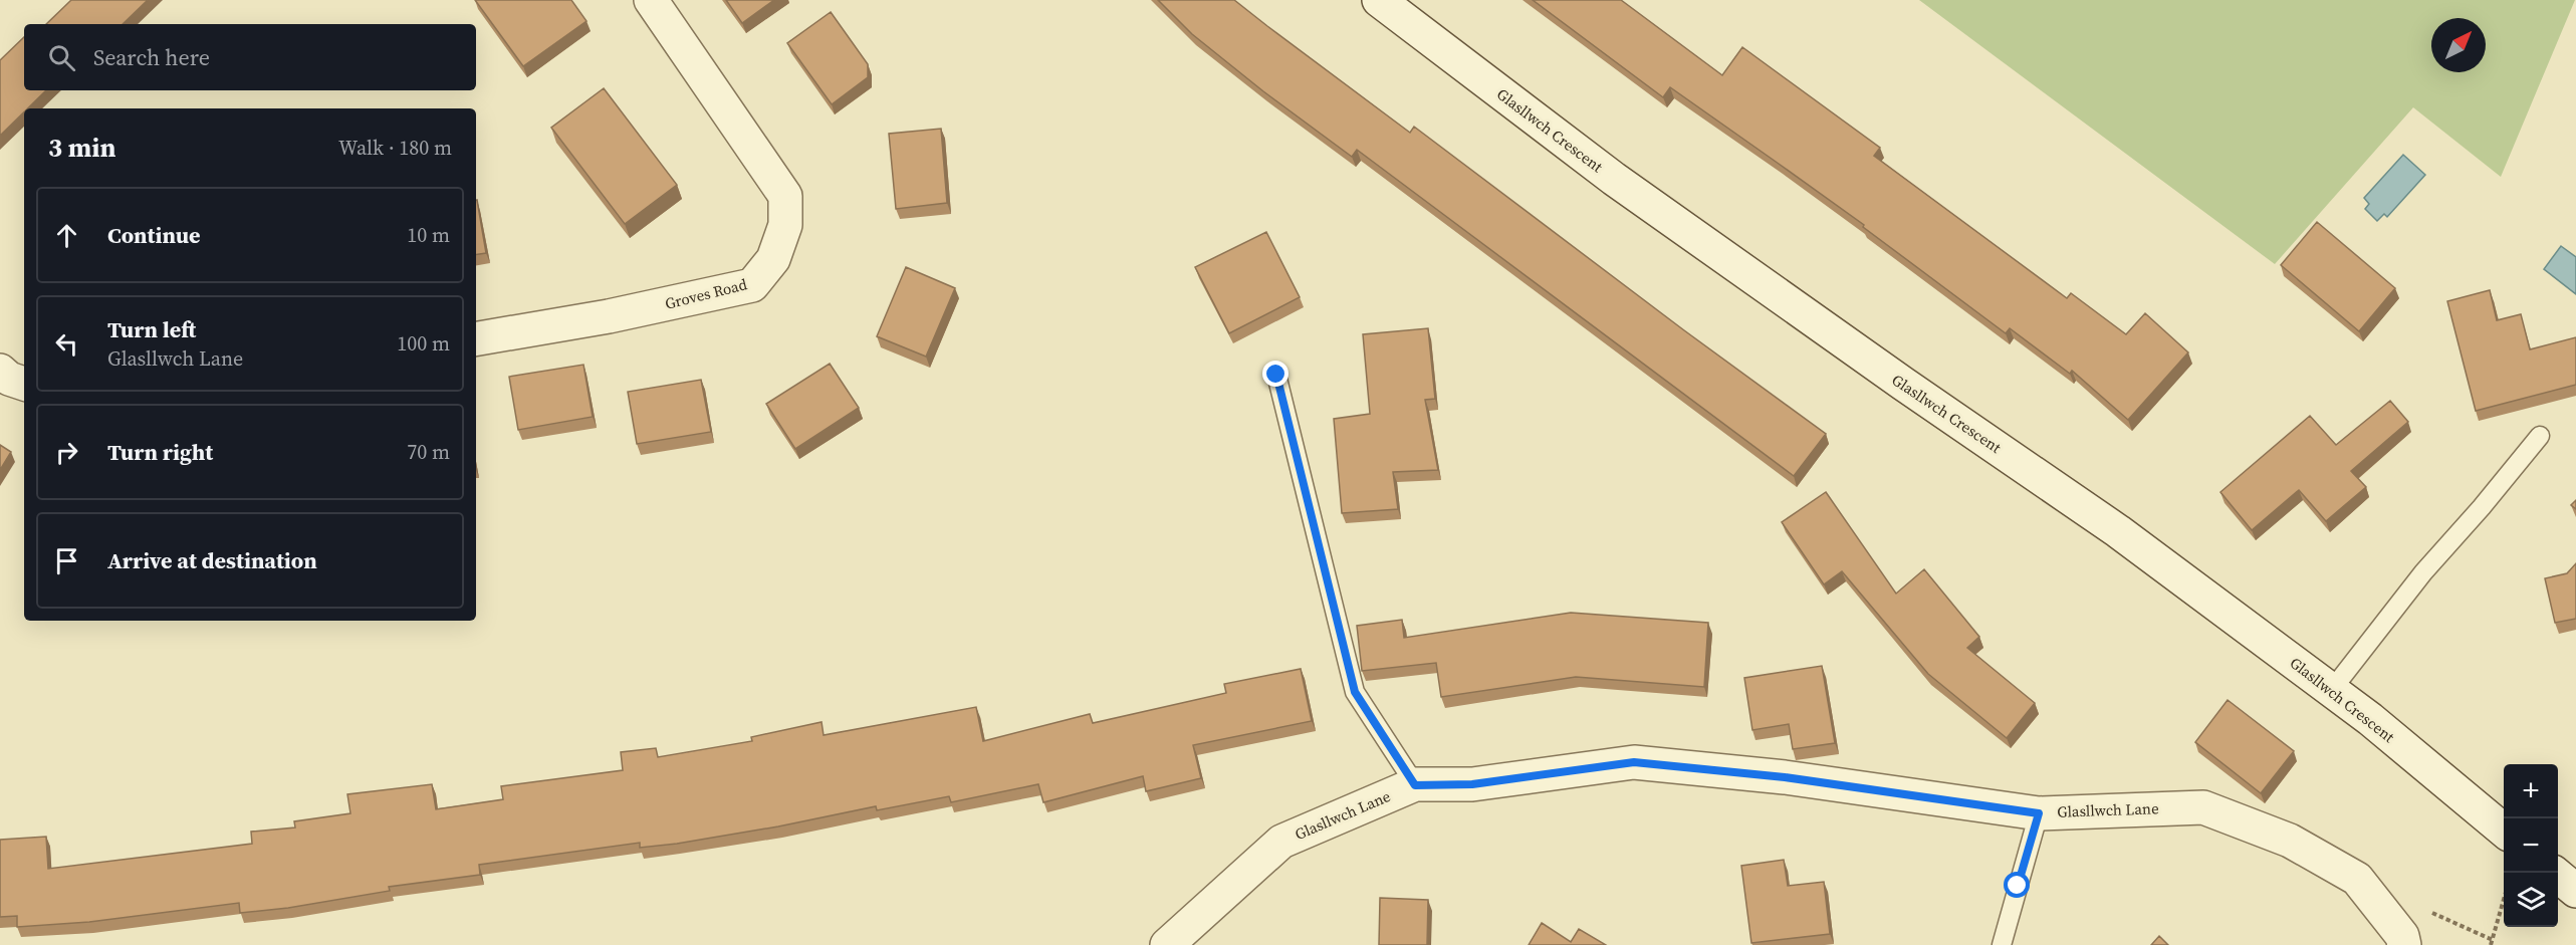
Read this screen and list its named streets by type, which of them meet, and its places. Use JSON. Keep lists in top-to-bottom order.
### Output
{
  "streets": {
    "street": ["Glasllwch Crescent", "Groves Road", "Glasllwch Lane"]
  },
  "north": "top right",
  "page": {
    "search": "Search here",
    "heading": ["3 min", "Walk · 180 m"],
    "list": [
      ["Continue", "10 m"],
      ["Turn left", "Glasllwch Lane", "100 m"],
      ["Turn right", "70 m"],
      "Arrive at destination"
    ],
    "map_buttons": ["+", "−"]
  }
}
